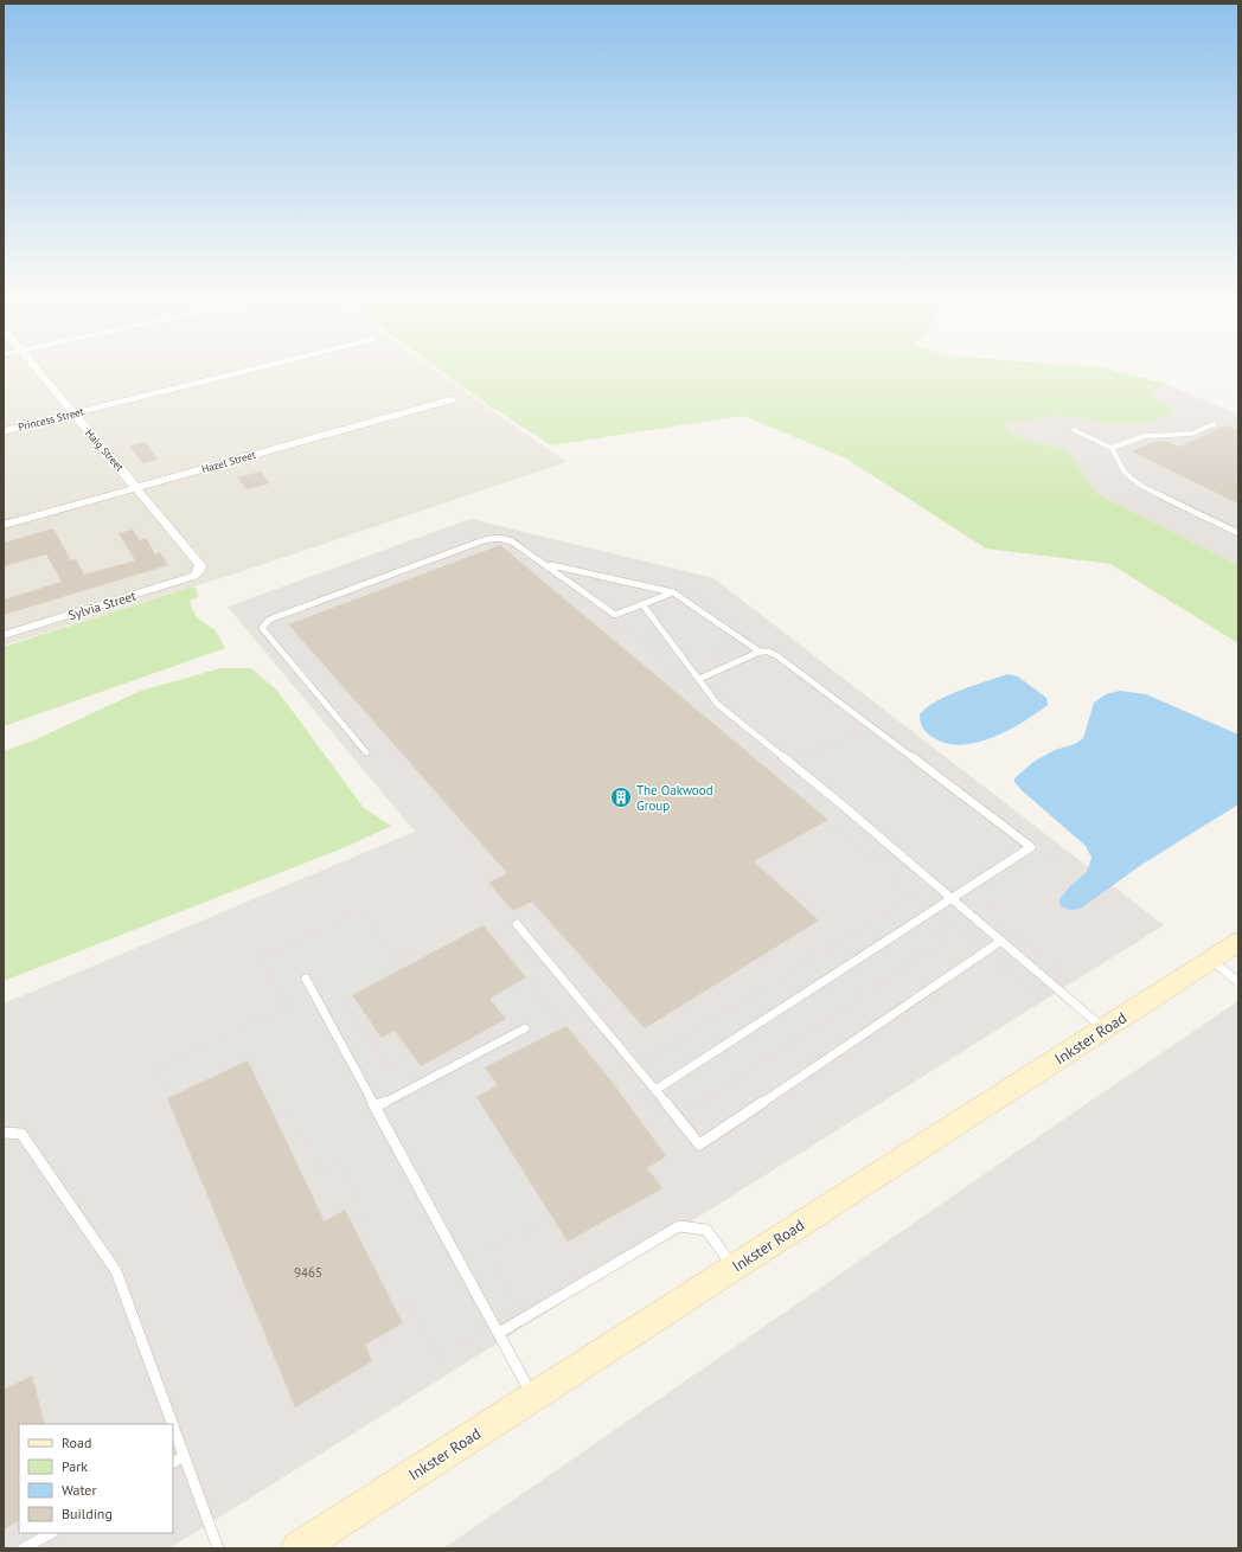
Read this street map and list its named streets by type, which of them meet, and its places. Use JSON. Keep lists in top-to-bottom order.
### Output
{
  "streets": {
    "street": [
      "Princess Street",
      "Haig Street",
      "Hazel Street",
      "Sylvia Street",
      "Inkster Road"
    ]
  },
  "crossings": [
    ["Princess Street", "Haig Street"],
    ["Haig Street", "Hazel Street"],
    ["Haig Street", "Sylvia Street"]
  ],
  "places": {
    "building": ["The Oakwood Group"]
  },
  "house_numbers": ["9465"],
  "legend": [
    "Road",
    "Park",
    "Water",
    "Building"
  ]
}
